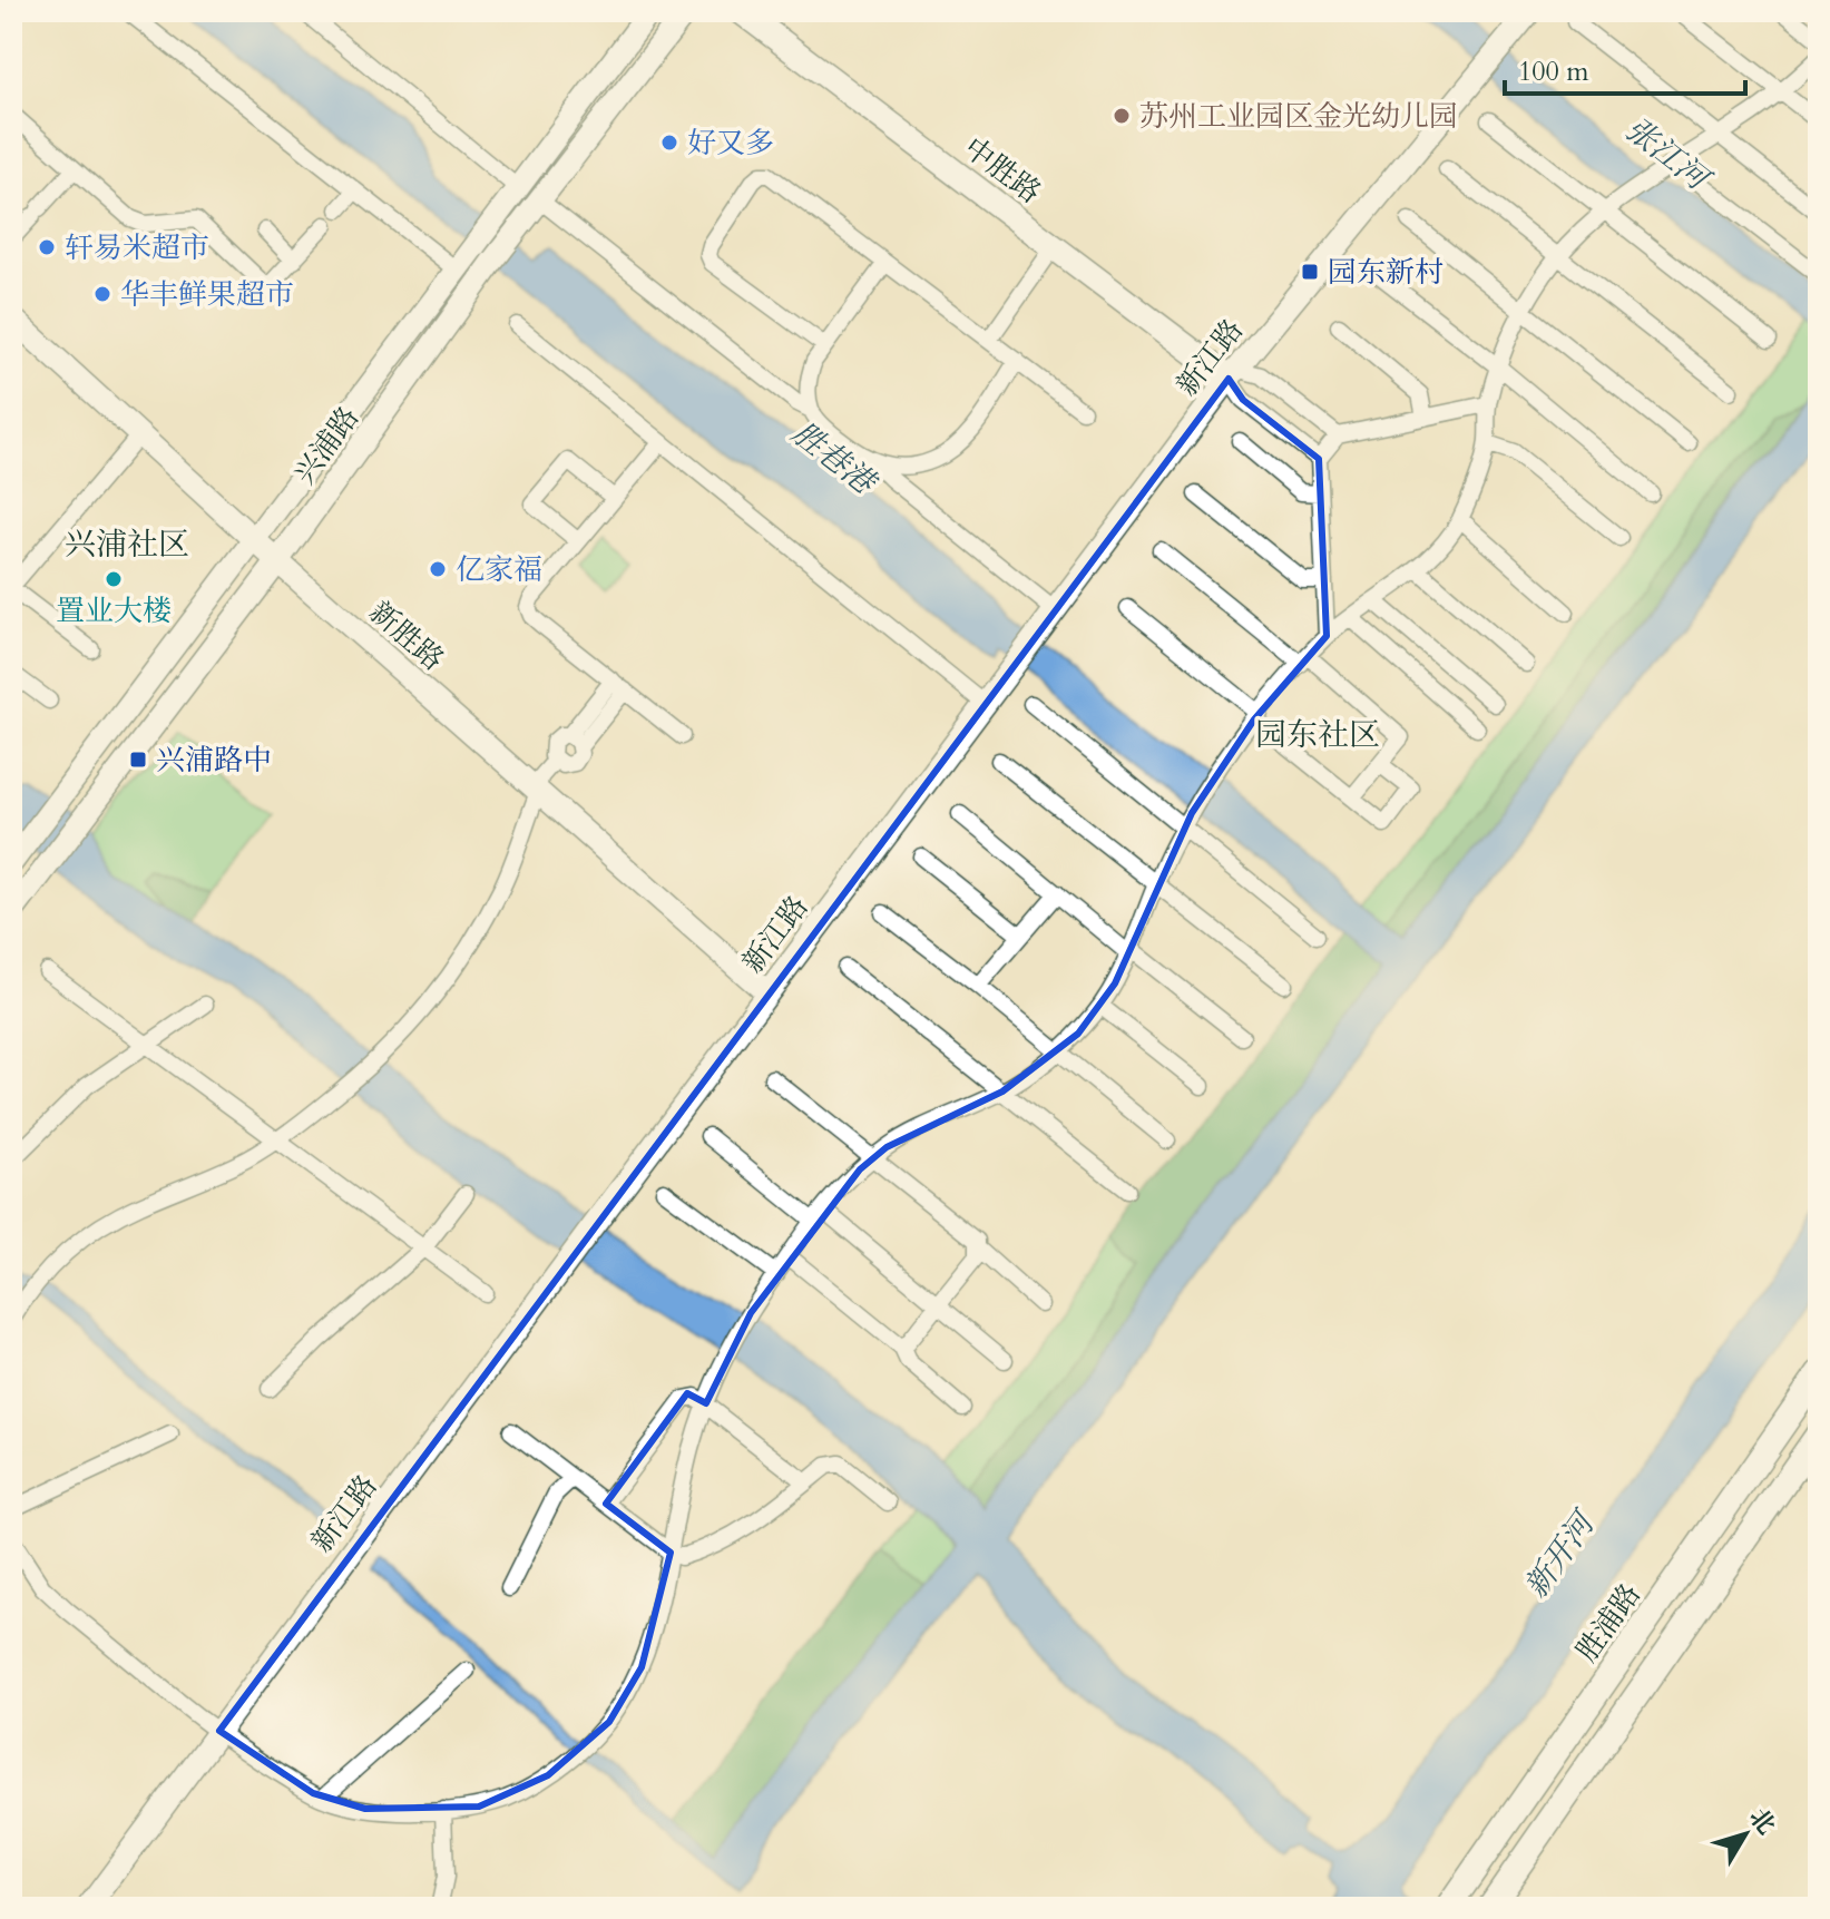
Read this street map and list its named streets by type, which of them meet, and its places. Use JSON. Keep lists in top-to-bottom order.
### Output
{
  "streets": {
    "main road": ["中胜路", "胜浦路"],
    "street": ["新江路", "兴浦路", "新胜路"]
  },
  "crossings": [
    ["中胜路", "新江路"],
    ["新江路", "新胜路"],
    ["兴浦路", "新胜路"]
  ],
  "districts": ["兴浦社区", "园东社区"],
  "water": ["张江河", "胜巷港", "新开河"],
  "places": {
    "other": [
      "苏州工业园区金光幼儿园",
      "好又多",
      "轩易米超市",
      "华丰鲜果超市",
      "亿家福",
      "置业大楼"
    ],
    "transit": ["园东新村", "兴浦路中"]
  },
  "scale_bar": "100 m",
  "north": "top right"
}
